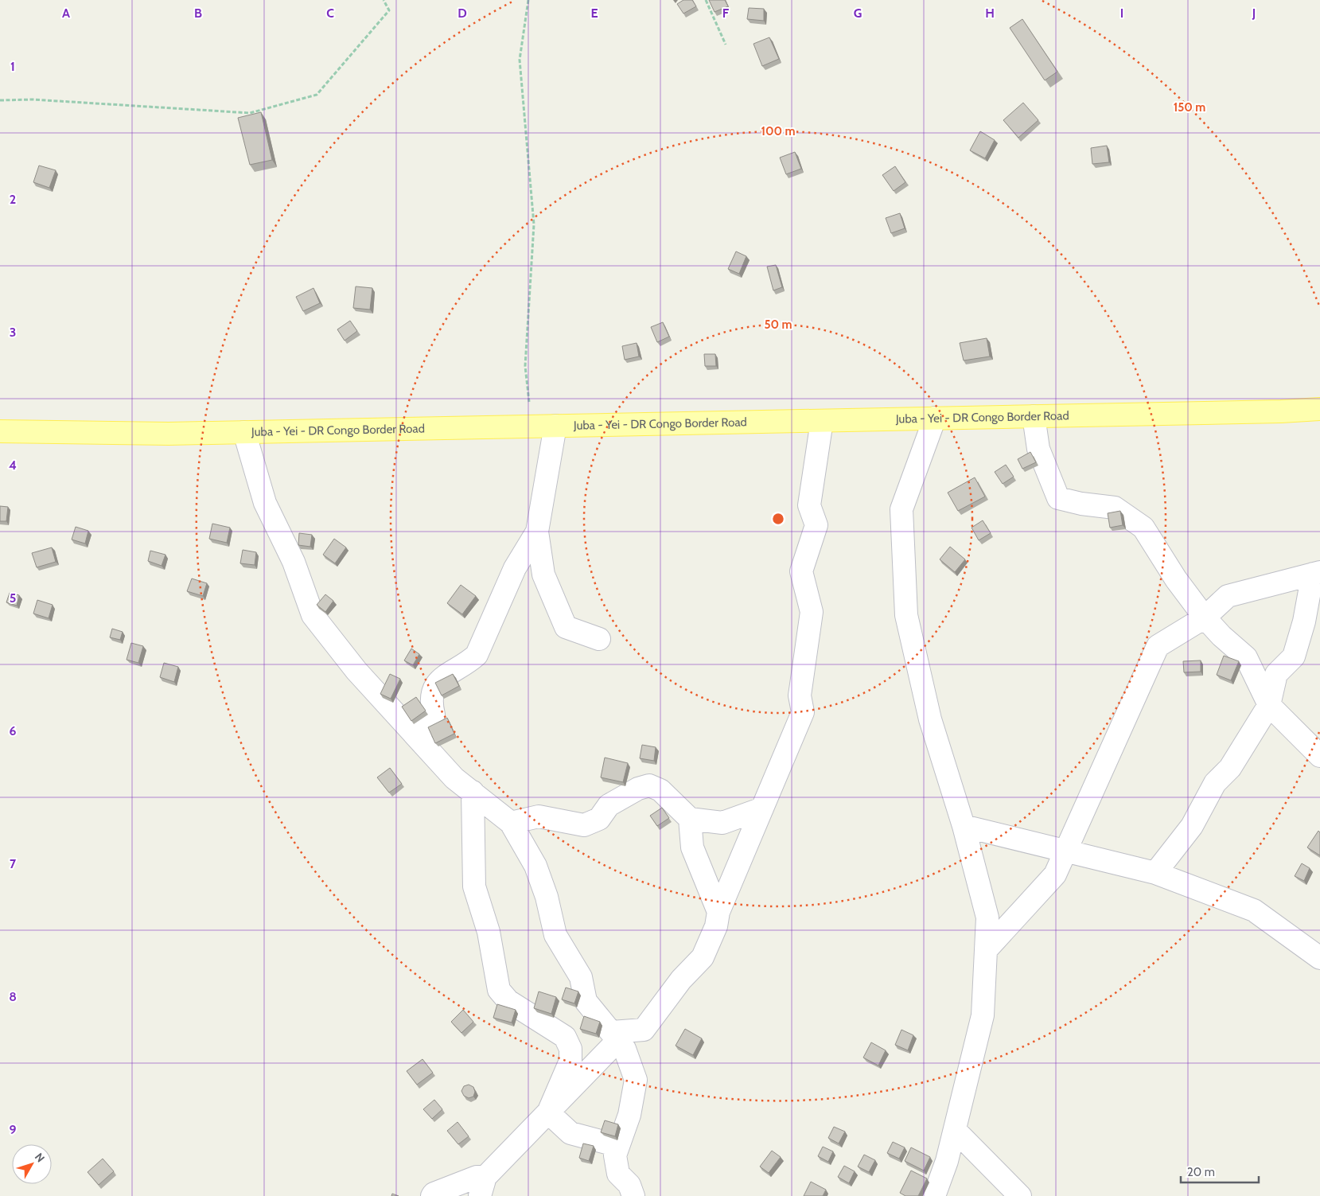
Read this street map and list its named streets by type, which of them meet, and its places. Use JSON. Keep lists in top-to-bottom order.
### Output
{
  "streets": {
    "main road": ["Juba - Yei - DR Congo Border Road"]
  },
  "scale_bar": "20 m",
  "north": "top right",
  "grid": {
    "columns": [
      "A",
      "B",
      "C",
      "D",
      "E",
      "F",
      "G",
      "H",
      "I",
      "J"
    ],
    "rows": [
      "1",
      "2",
      "3",
      "4",
      "5",
      "6",
      "7",
      "8",
      "9"
    ]
  },
  "rings": ["150 m", "100 m", "50 m"]
}
